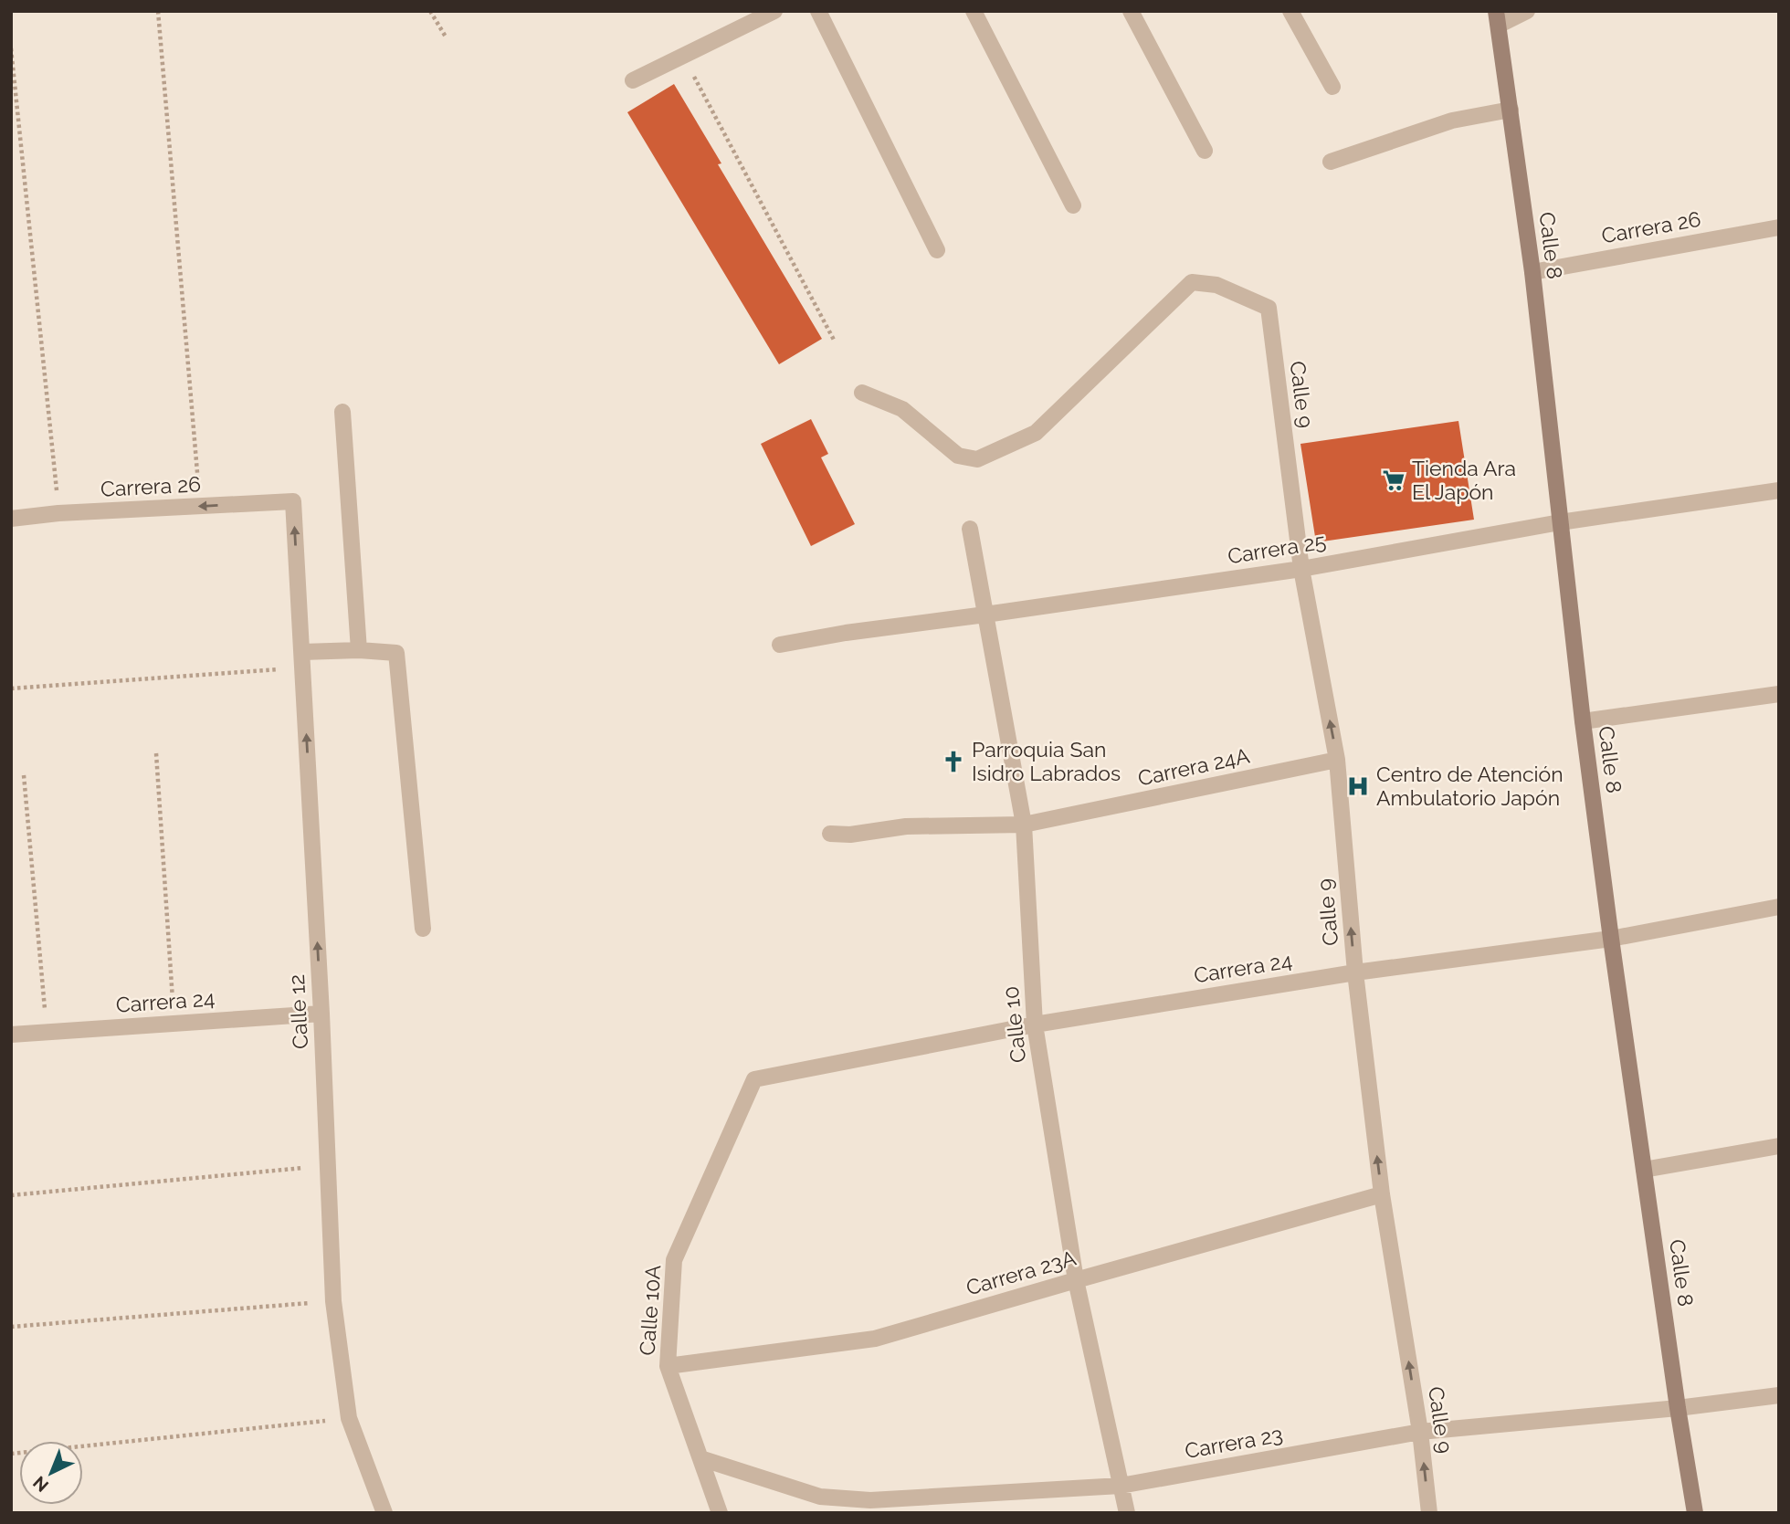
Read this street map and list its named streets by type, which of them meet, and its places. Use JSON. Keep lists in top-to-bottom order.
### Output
{
  "streets": {
    "street": [
      "Carrera 26",
      "Calle 8",
      "Calle 9",
      "Carrera 25",
      "Carrera 24A",
      "Carrera 24",
      "Calle 12",
      "Calle 10",
      "Carrera 23A",
      "Calle 10A",
      "Carrera 23"
    ]
  },
  "crossings": [
    ["Carrera 26", "Calle 8"],
    ["Carrera 26", "Calle 12"],
    ["Calle 8", "Carrera 25"],
    ["Calle 8", "Carrera 24"],
    ["Calle 8", "Carrera 23"],
    ["Calle 9", "Carrera 25"],
    ["Calle 9", "Carrera 24A"],
    ["Calle 9", "Carrera 24"],
    ["Calle 9", "Carrera 23A"],
    ["Calle 9", "Carrera 23"],
    ["Carrera 25", "Calle 10"],
    ["Carrera 24A", "Calle 10"],
    ["Carrera 24", "Calle 12"],
    ["Carrera 24", "Calle 10"],
    ["Carrera 24", "Calle 10A"],
    ["Calle 10", "Carrera 23A"],
    ["Calle 10", "Carrera 23"],
    ["Carrera 23A", "Calle 10A"],
    ["Calle 10A", "Carrera 23"]
  ],
  "one_way": ["Calle 9", "Calle 12"],
  "places": {
    "supermarket": ["Tienda Ara El Japón"],
    "church": ["Parroquia San Isidro Labrados"],
    "hospital": ["Centro de Atención Ambulatorio Japón"]
  },
  "north": "bottom left"
}
